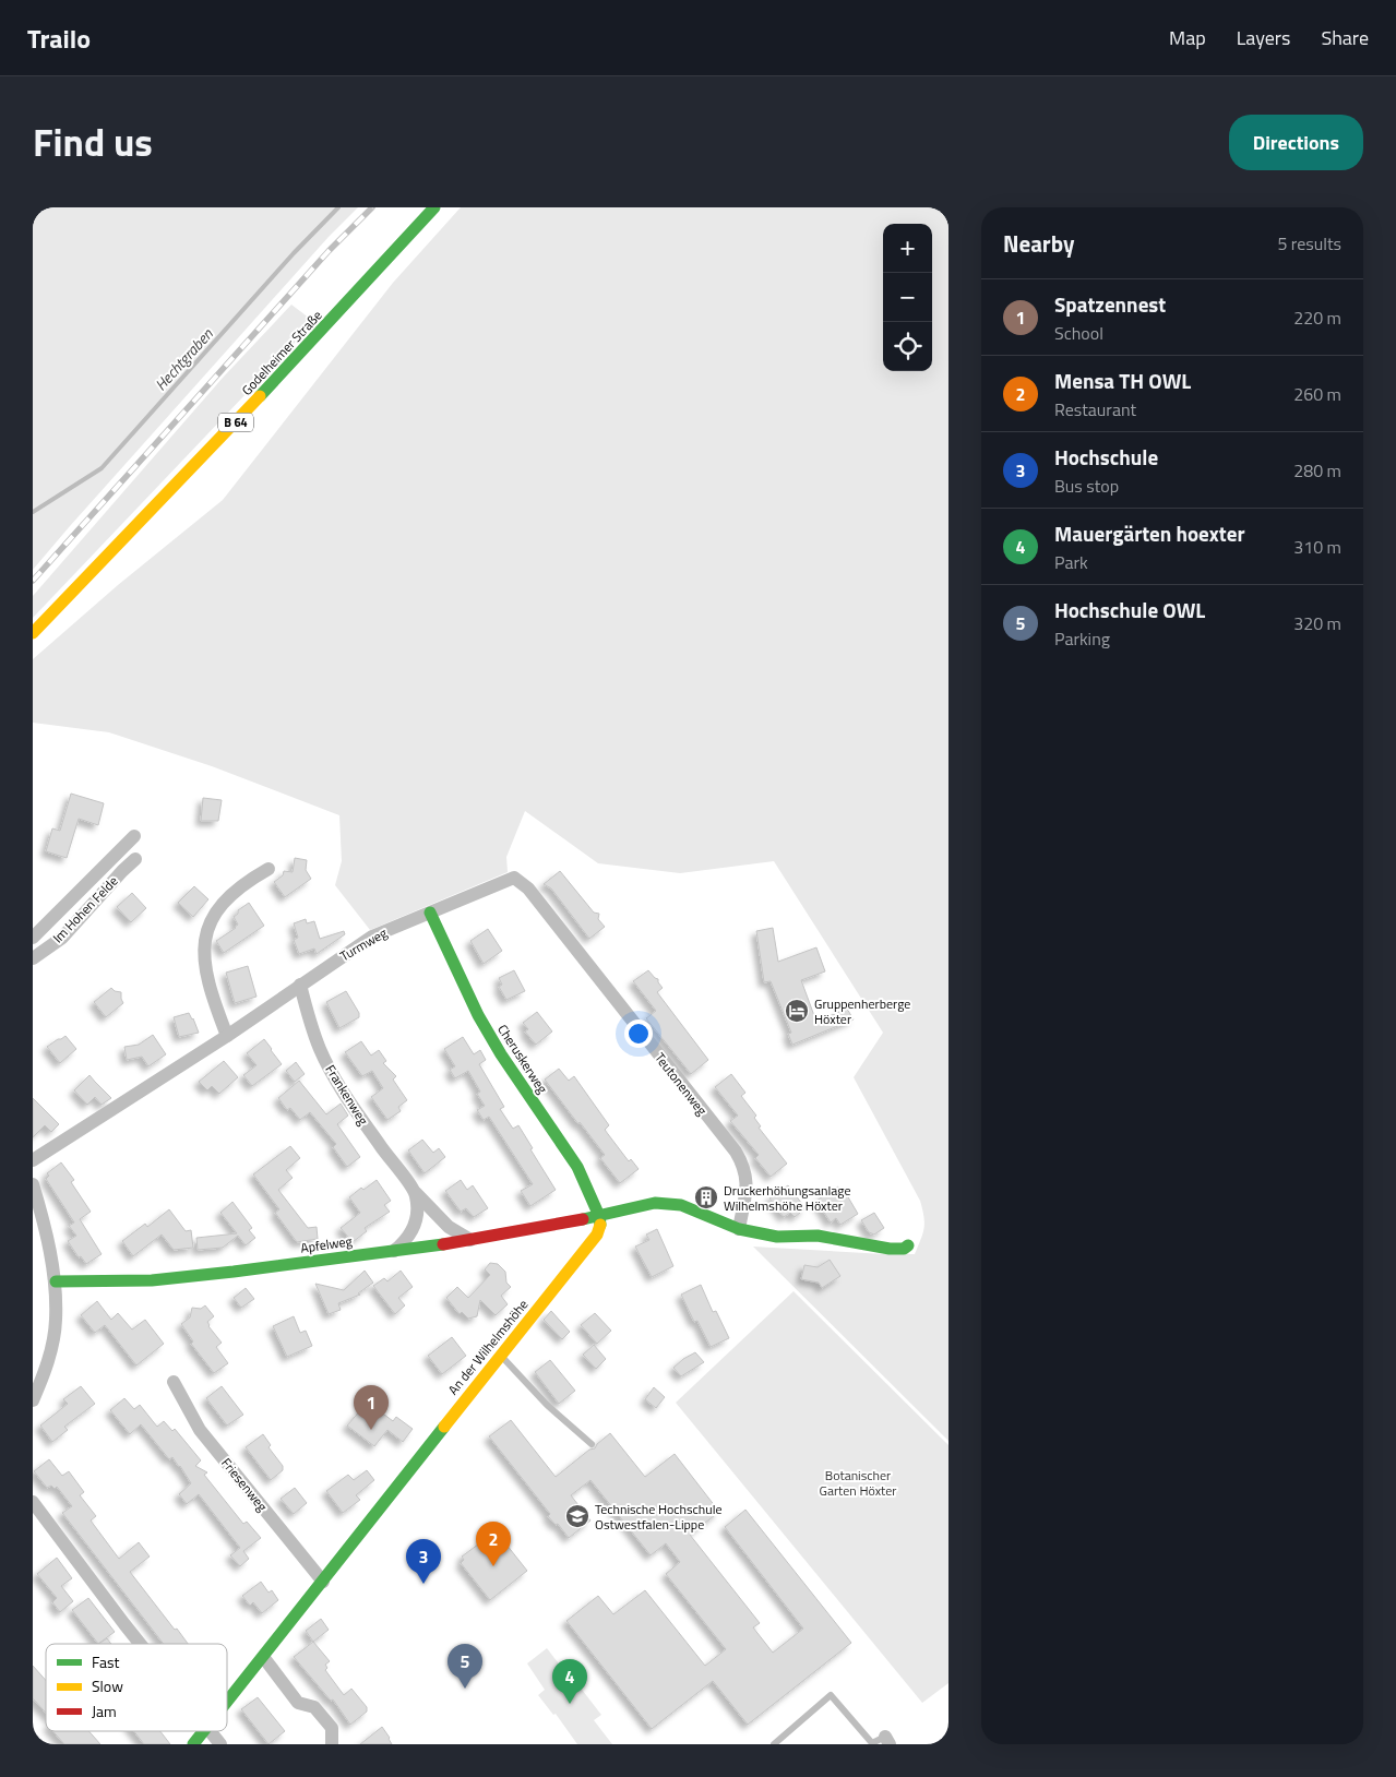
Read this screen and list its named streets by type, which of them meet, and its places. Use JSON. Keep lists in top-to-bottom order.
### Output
{
  "streets": {
    "street": [
      "Godelheimer Straße",
      "B 64",
      "Im Hohen Felde",
      "Turmweg",
      "Cheruskerweg",
      "Teutonenweg",
      "Frankenweg",
      "Apfelweg",
      "An der Wilhelmshöhe",
      "Friesenweg"
    ]
  },
  "crossings": [
    ["Turmweg", "Cheruskerweg"],
    ["Turmweg", "Teutonenweg"],
    ["Turmweg", "Frankenweg"],
    ["Cheruskerweg", "Apfelweg"],
    ["Cheruskerweg", "An der Wilhelmshöhe"],
    ["Frankenweg", "Apfelweg"],
    ["Apfelweg", "An der Wilhelmshöhe"],
    ["An der Wilhelmshöhe", "Friesenweg"]
  ],
  "water": ["Hechtgraben"],
  "parks": ["Botanischer Garten Höxter"],
  "places": {
    "hotel": ["Gruppenherberge Höxter"],
    "building": ["Druckerhöhungsanlage Wilhelmshöhe Höxter"],
    "school or university": ["Technische Hochschule Ostwestfalen-Lippe"]
  },
  "legend": ["Fast", "Slow", "Jam"],
  "page": {
    "header": "Trailo",
    "nav": ["Map", "Layers", "Share"],
    "title": "Find us",
    "buttons": "Directions",
    "heading": ["Nearby", "5 results"],
    "map_buttons": ["+", "−"],
    "list": [
      {
        "mark": "1",
        "name": "Spatzennest",
        "note": "School",
        "value": "220 m"
      },
      {
        "mark": "2",
        "name": "Mensa TH OWL",
        "note": "Restaurant",
        "value": "260 m"
      },
      {
        "mark": "3",
        "name": "Hochschule",
        "note": "Bus stop",
        "value": "280 m"
      },
      {
        "mark": "4",
        "name": "Mauergärten hoexter",
        "note": "Park",
        "value": "310 m"
      },
      {
        "mark": "5",
        "name": "Hochschule OWL",
        "note": "Parking",
        "value": "320 m"
      }
    ],
    "pins": [
      "1",
      "2",
      "3",
      "5",
      "4"
    ]
  }
}
